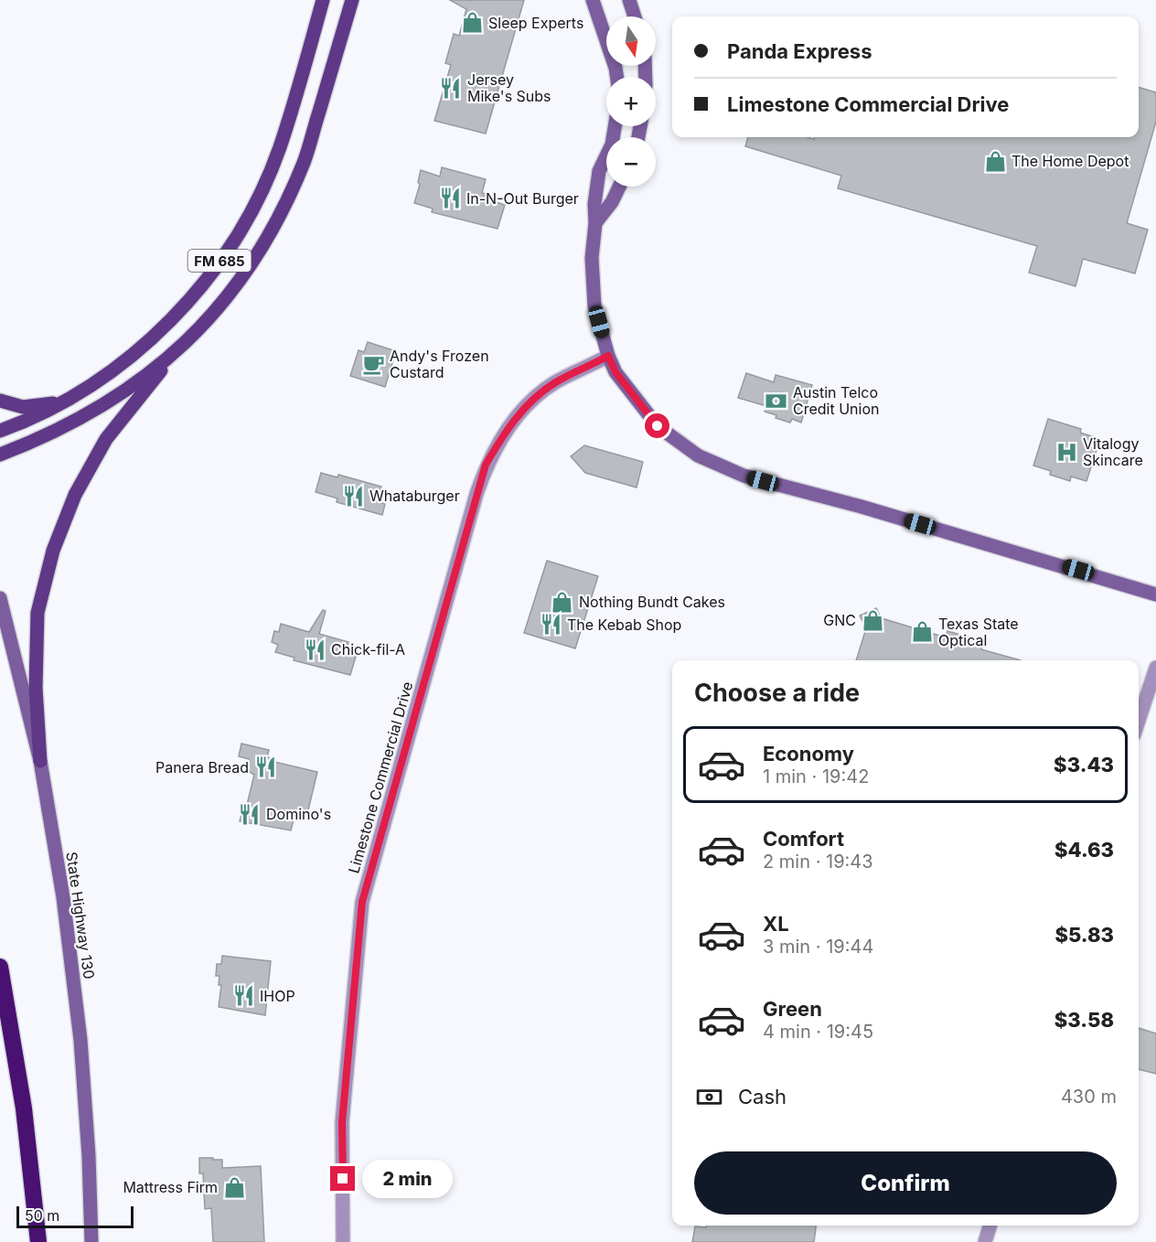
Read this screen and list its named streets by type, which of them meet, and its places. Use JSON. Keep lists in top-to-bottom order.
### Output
{
  "streets": {
    "main road": ["FM 685"],
    "street": ["Limestone Commercial Drive", "State Highway 130"]
  },
  "crossings": [
    ["FM 685", "State Highway 130"]
  ],
  "places": {
    "shop": [
      "Sleep Experts",
      "The Home Depot",
      "Nothing Bundt Cakes",
      "GNC",
      "Texas State Optical",
      "Mattress Firm"
    ],
    "restaurant": [
      "Jersey Mike's Subs",
      "In-N-Out Burger",
      "Whataburger",
      "The Kebab Shop",
      "Chick-fil-A",
      "Panera Bread",
      "Domino's",
      "IHOP"
    ],
    "cafe": ["Andy's Frozen Custard"],
    "bank": ["Austin Telco Credit Union"],
    "hospital": ["Vitalogy Skincare"]
  },
  "scale_bar": "50 m",
  "north": "bottom",
  "page": {
    "map_buttons": ["+", "−"],
    "banner": ["Panda Express", "Limestone Commercial Drive"],
    "heading": "Choose a ride",
    "list": [
      {
        "name": "Economy",
        "note": "1 min · 19:42",
        "value": "$3.43"
      },
      {
        "name": "Comfort",
        "note": "2 min · 19:43",
        "value": "$4.63"
      },
      {
        "name": "XL",
        "note": "3 min · 19:44",
        "value": "$5.83"
      },
      {
        "name": "Green",
        "note": "4 min · 19:45",
        "value": "$3.58"
      }
    ],
    "pay": ["Cash", "430 m"],
    "buttons": "Confirm",
    "bubble": "2 min",
    "scale": "50 m"
  }
}
